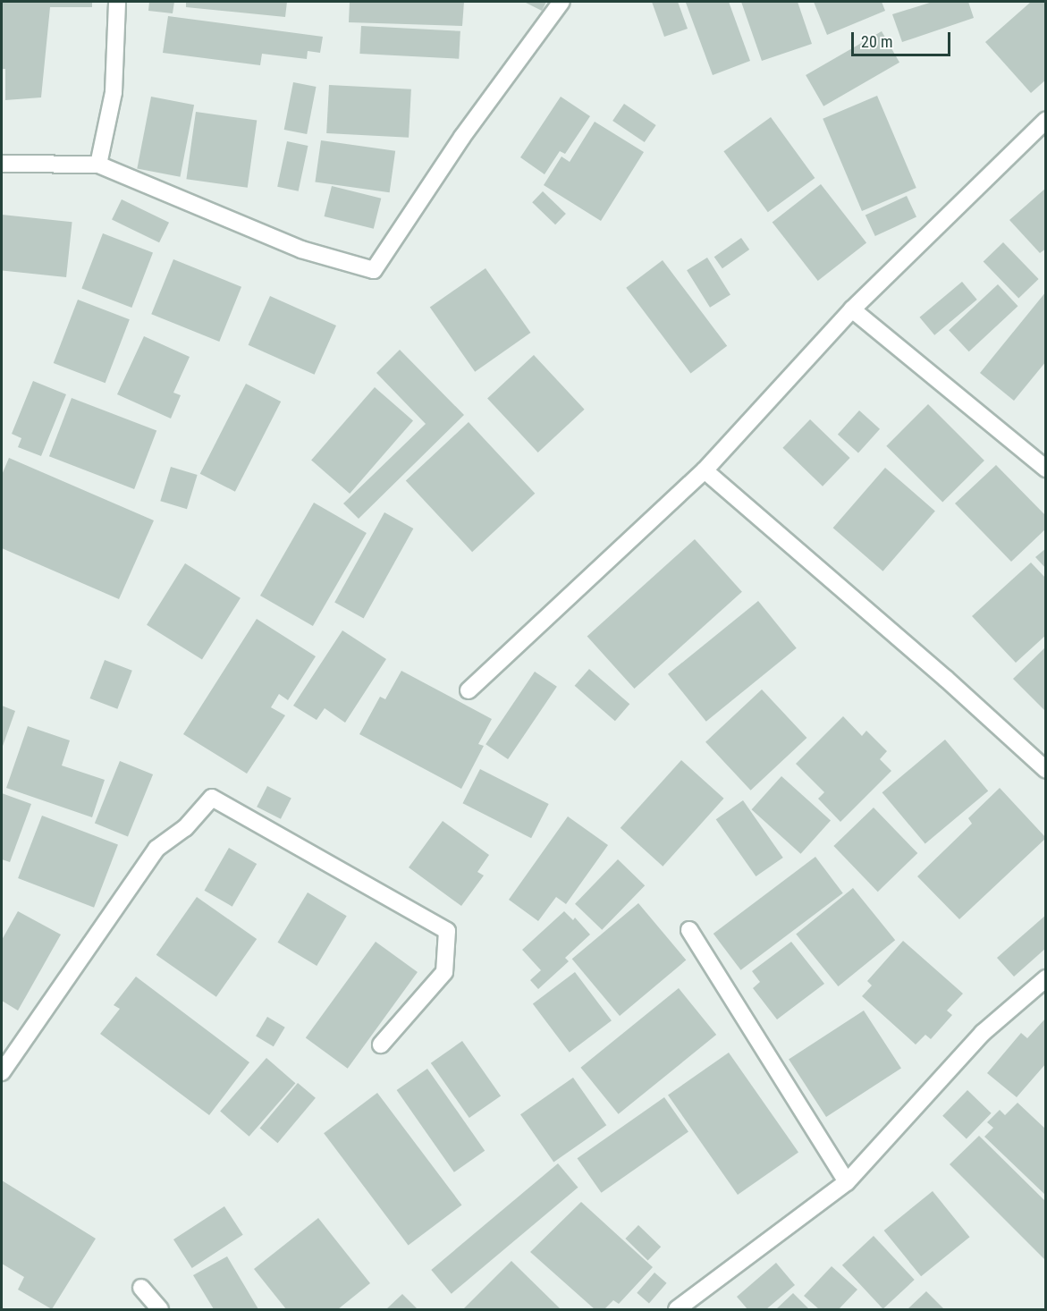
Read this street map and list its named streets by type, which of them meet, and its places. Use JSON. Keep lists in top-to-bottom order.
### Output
{
  "scale_bar": "20 m"
}
